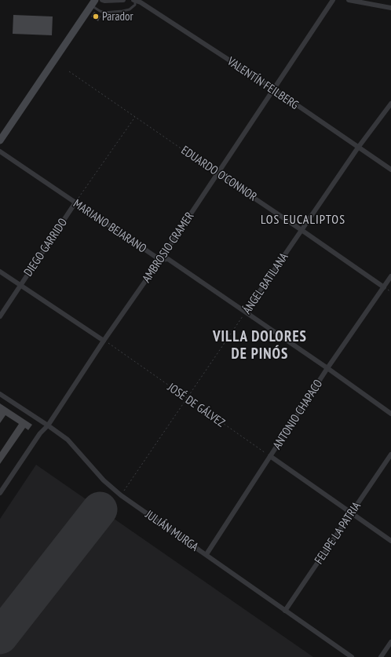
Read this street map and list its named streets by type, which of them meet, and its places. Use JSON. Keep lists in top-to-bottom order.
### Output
{
  "streets": {
    "street": [
      "VALENTÍN FEILBERG",
      "EDUARDO O'CONNOR",
      "MARIANO BEJARANO",
      "DIEGO GARRIDO",
      "AMBROSIO CRAMER",
      "ÁNGEL BATILANA",
      "ANTONIO CHAPACO",
      "JULIÁN MURGA",
      "FELIPE LA PATRIA"
    ],
    "path": ["JOSÉ DE GÁLVEZ"]
  },
  "crossings": [
    ["VALENTÍN FEILBERG", "AMBROSIO CRAMER"],
    ["VALENTÍN FEILBERG", "ÁNGEL BATILANA"],
    ["EDUARDO O'CONNOR", "AMBROSIO CRAMER"],
    ["EDUARDO O'CONNOR", "ÁNGEL BATILANA"],
    ["EDUARDO O'CONNOR", "ANTONIO CHAPACO"],
    ["MARIANO BEJARANO", "DIEGO GARRIDO"],
    ["MARIANO BEJARANO", "AMBROSIO CRAMER"],
    ["MARIANO BEJARANO", "ÁNGEL BATILANA"],
    ["MARIANO BEJARANO", "ANTONIO CHAPACO"],
    ["AMBROSIO CRAMER", "JOSÉ DE GÁLVEZ"],
    ["AMBROSIO CRAMER", "JULIÁN MURGA"],
    ["ÁNGEL BATILANA", "JOSÉ DE GÁLVEZ"],
    ["ÁNGEL BATILANA", "JULIÁN MURGA"],
    ["JOSÉ DE GÁLVEZ", "ANTONIO CHAPACO"],
    ["ANTONIO CHAPACO", "JULIÁN MURGA"],
    ["JULIÁN MURGA", "FELIPE LA PATRIA"]
  ],
  "districts": ["LOS EUCALIPTOS", "VILLA DOLORES DE PINÓS"],
  "places": ["Parador"]
}
